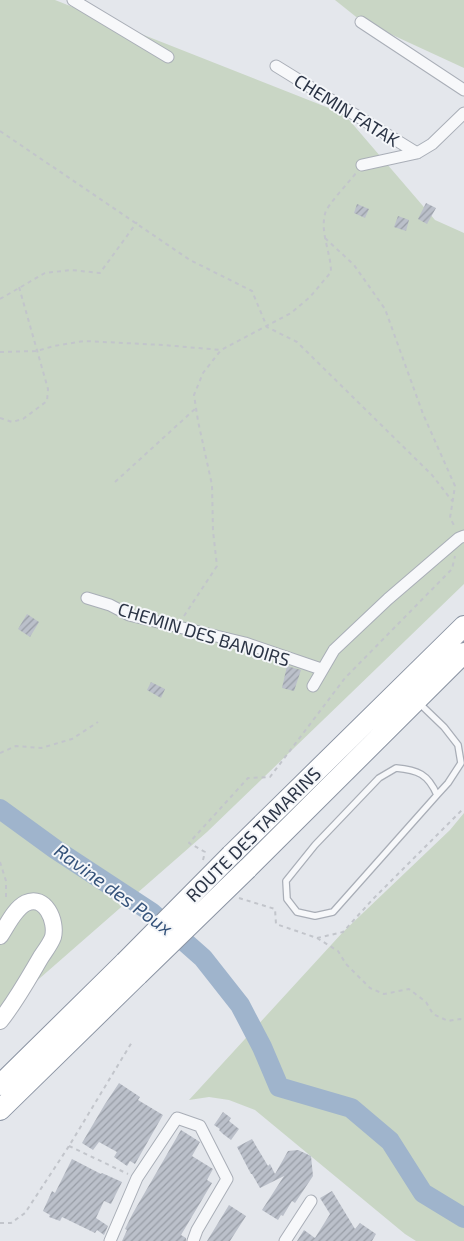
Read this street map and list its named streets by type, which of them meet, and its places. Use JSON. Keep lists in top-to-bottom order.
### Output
{
  "streets": {
    "highway": ["ROUTE DES TAMARINS"],
    "street": ["CHEMIN FATAK", "CHEMIN DES BANOIRS"]
  },
  "water": ["Ravine des Poux"]
}
